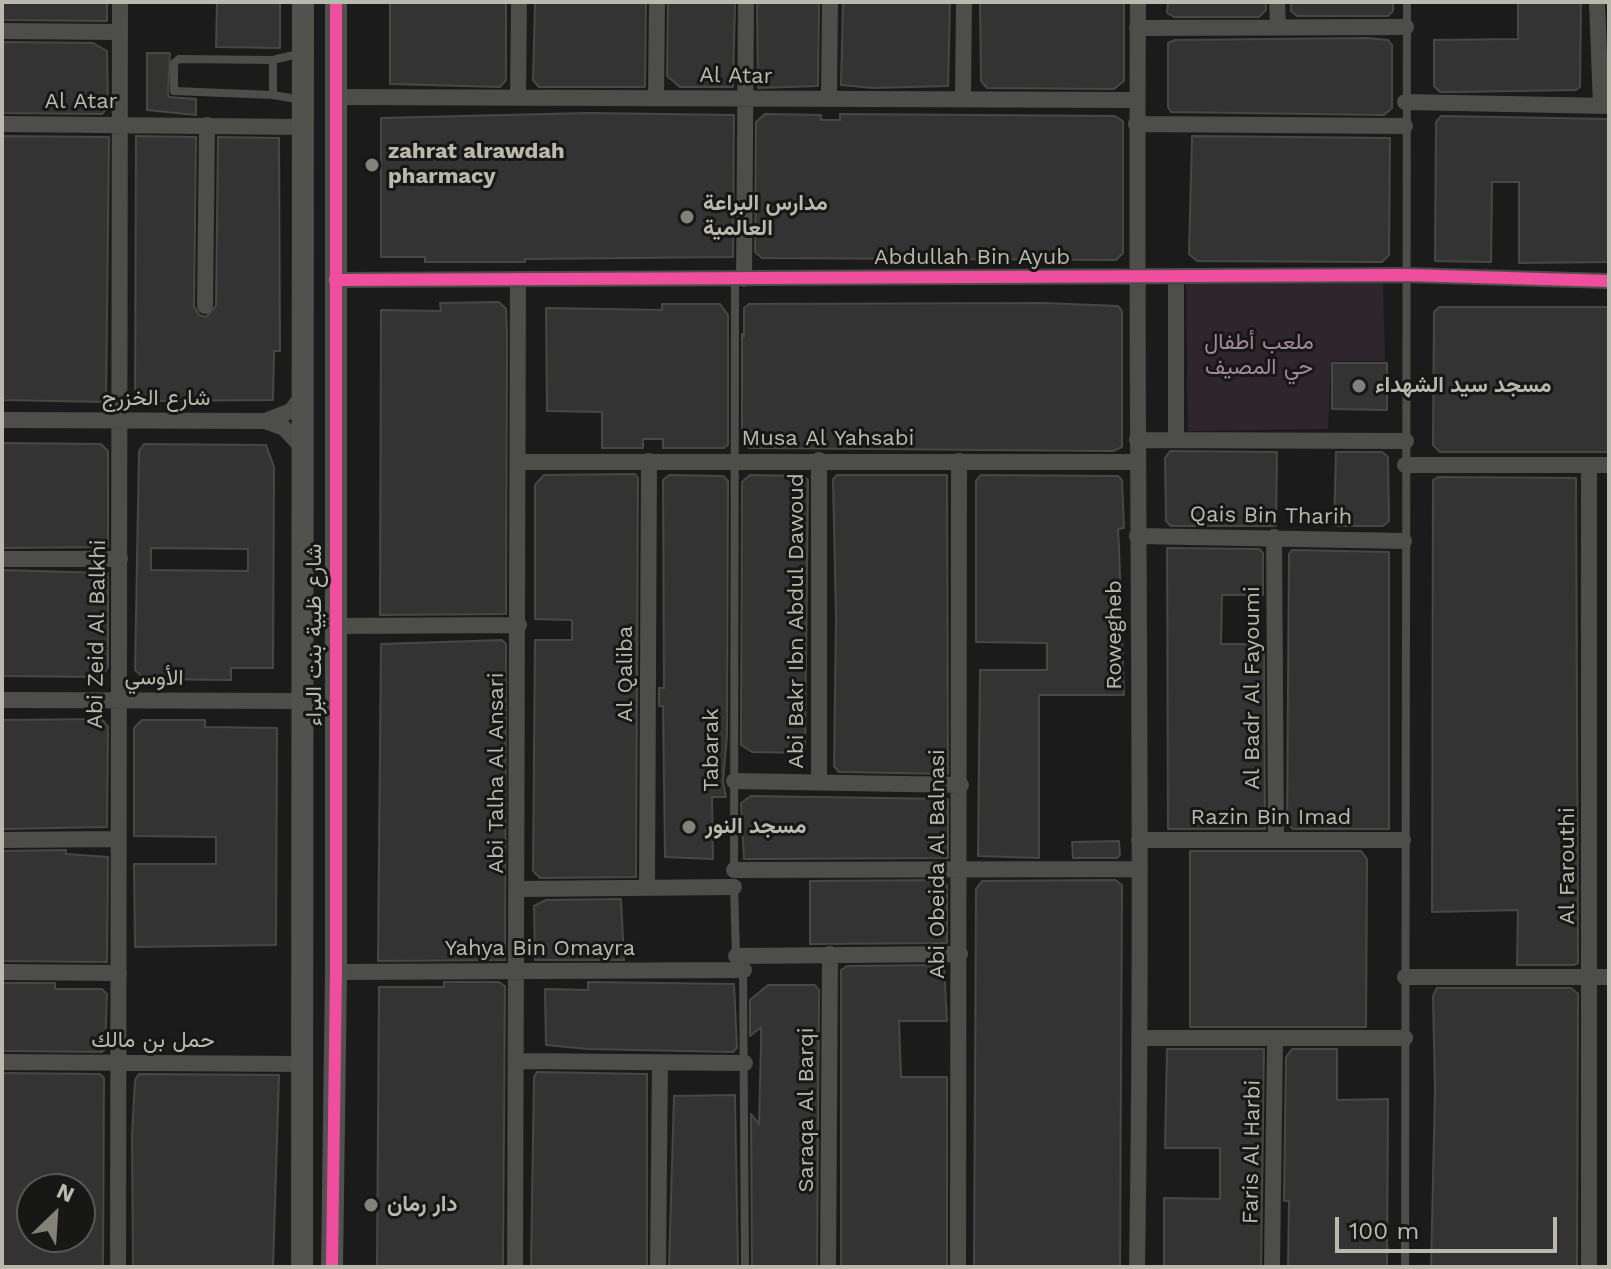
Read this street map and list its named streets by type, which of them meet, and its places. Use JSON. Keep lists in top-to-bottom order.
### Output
{
  "streets": {
    "street": [
      "Al Atar",
      "Abdullah Bin Ayub",
      "شارع الخزرج",
      "Musa Al Yahsabi",
      "Qais Bin Tharih",
      "Abi Bakr Ibn Abdul Dawoud",
      "Abi Zeid Al Balkhi",
      "شارع ظبية بنت البراء",
      "Rowegheb",
      "Al Qaliba",
      "الأوسي",
      "Al Badr Al Fayoumi",
      "Tabarak",
      "Abi Talha Al Ansari",
      "Razin Bin Imad",
      "Abi Obeida Al Balnasi",
      "Al Farouthi",
      "Yahya Bin Omayra",
      "حمل بن مالك",
      "Saraqa Al Barqi",
      "Faris Al Harbi"
    ]
  },
  "crossings": [
    ["Al Atar", "Abi Zeid Al Balkhi"],
    ["Al Atar", "شارع ظبية بنت البراء"],
    ["Al Atar", "Rowegheb"],
    ["Al Atar", "Tabarak"],
    ["Abdullah Bin Ayub", "شارع ظبية بنت البراء"],
    ["Abdullah Bin Ayub", "Rowegheb"],
    ["Abdullah Bin Ayub", "Tabarak"],
    ["Abdullah Bin Ayub", "Abi Talha Al Ansari"],
    ["شارع الخزرج", "Abi Zeid Al Balkhi"],
    ["Musa Al Yahsabi", "Abi Bakr Ibn Abdul Dawoud"],
    ["Musa Al Yahsabi", "Rowegheb"],
    ["Musa Al Yahsabi", "Al Qaliba"],
    ["Musa Al Yahsabi", "Tabarak"],
    ["Musa Al Yahsabi", "Abi Talha Al Ansari"],
    ["Musa Al Yahsabi", "Abi Obeida Al Balnasi"],
    ["Qais Bin Tharih", "Rowegheb"],
    ["Qais Bin Tharih", "Al Badr Al Fayoumi"],
    ["Abi Zeid Al Balkhi", "الأوسي"],
    ["Abi Zeid Al Balkhi", "حمل بن مالك"],
    ["شارع ظبية بنت البراء", "الأوسي"],
    ["شارع ظبية بنت البراء", "Yahya Bin Omayra"],
    ["شارع ظبية بنت البراء", "حمل بن مالك"],
    ["Rowegheb", "Razin Bin Imad"],
    ["Al Badr Al Fayoumi", "Razin Bin Imad"],
    ["Tabarak", "Yahya Bin Omayra"],
    ["Abi Talha Al Ansari", "Yahya Bin Omayra"],
    ["Abi Obeida Al Balnasi", "Yahya Bin Omayra"],
    ["Yahya Bin Omayra", "Saraqa Al Barqi"]
  ],
  "parks": ["ملعب أطفال حي المصيف"],
  "places": [
    "zahrat alrawdah pharmacy",
    "مدارس البراعة العالمية",
    "مسجد سيد الشهداء",
    "مسجد النور",
    "دار رمان"
  ],
  "scale_bar": "100 m",
  "north": "top right"
}
